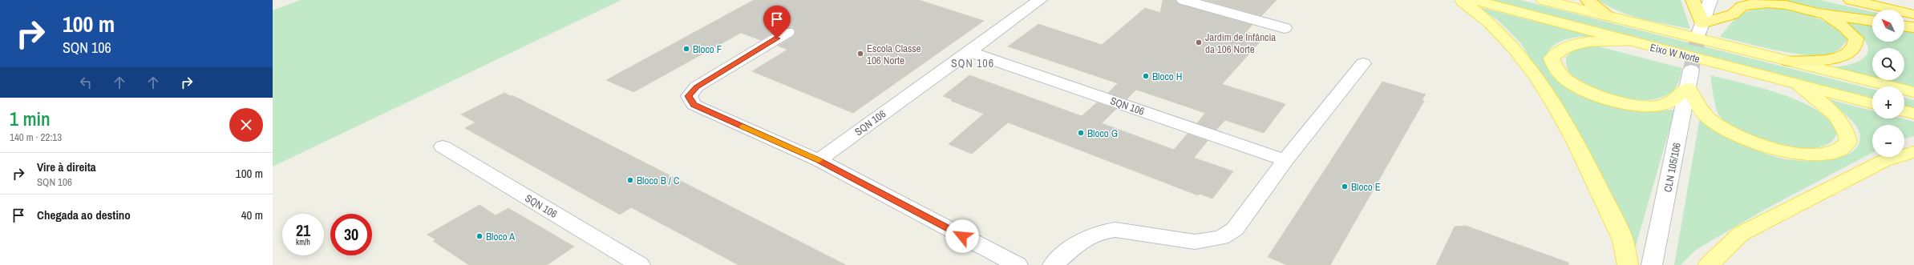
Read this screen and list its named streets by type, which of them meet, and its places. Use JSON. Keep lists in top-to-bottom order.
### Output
{
  "streets": {
    "main road": ["Eixo W Norte"],
    "street": ["SQN 106", "CLN 105/106"]
  },
  "districts": ["SQN 106"],
  "places": [
    "Jardim de Infância da 106 Norte",
    "Bloco F",
    "Escola Classe 106 Norte",
    "Bloco H",
    "Bloco G",
    "Bloco B / C",
    "Bloco E",
    "Bloco A"
  ],
  "north": "top left",
  "page": {
    "turn": ["100 m", "SQN 106"],
    "map_buttons": ["+", "−"],
    "heading": ["1 min", "140 m · 22:13"],
    "list": [
      {
        "name": "Vire à direita",
        "note": "SQN 106",
        "value": "100 m"
      },
      {
        "name": "Chegada ao destino",
        "value": "40 m"
      }
    ],
    "speed": "21 km/h",
    "limit": "30"
  }
}
